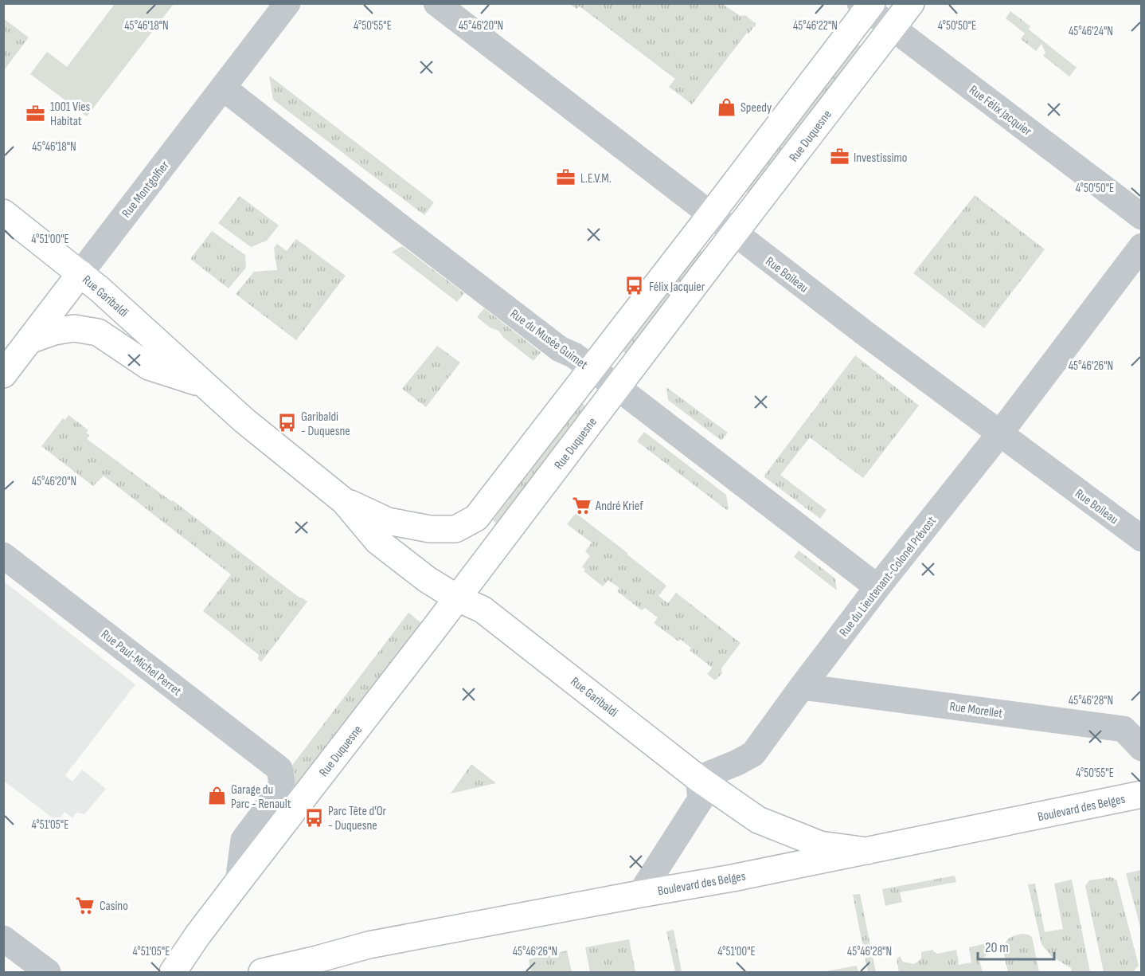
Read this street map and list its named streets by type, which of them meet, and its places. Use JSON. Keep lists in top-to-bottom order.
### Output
{
  "streets": {
    "main road": [
      "Rue Duquesne",
      "Rue Montgolfier",
      "Rue Garibaldi",
      "Boulevard des Belges"
    ],
    "street": [
      "Rue Félix Jacquier",
      "Rue Boileau",
      "Rue du Musée Guimet",
      "Rue du Lieutenant-Colonel Prévost",
      "Rue Paul-Michel Perret",
      "Rue Morellet"
    ]
  },
  "crossings": [
    ["Rue Félix Jacquier", "Rue Duquesne"],
    ["Rue Duquesne", "Rue Boileau"],
    ["Rue Duquesne", "Rue Garibaldi"],
    ["Rue Duquesne", "Rue du Musée Guimet"],
    ["Rue Duquesne", "Rue Paul-Michel Perret"],
    ["Rue Montgolfier", "Rue Garibaldi"],
    ["Rue Montgolfier", "Rue du Musée Guimet"],
    ["Rue Boileau", "Rue du Lieutenant-Colonel Prévost"],
    ["Rue Garibaldi", "Rue du Musée Guimet"],
    ["Rue Garibaldi", "Rue du Lieutenant-Colonel Prévost"],
    ["Rue Garibaldi", "Boulevard des Belges"],
    ["Rue du Musée Guimet", "Rue du Lieutenant-Colonel Prévost"],
    ["Rue du Lieutenant-Colonel Prévost", "Rue Morellet"]
  ],
  "places": {
    "shop": ["Speedy", "Garage du Parc - Renault"],
    "office": ["1001 Vies Habitat", "Investissimo", "L.E.V.M."],
    "bus stop": ["Félix Jacquier", "Garibaldi - Duquesne", "Parc Tête d'Or - Duquesne"],
    "supermarket": ["André Krief", "Casino"]
  },
  "scale_bar": "20 m",
  "coordinates": [
    "45°46'18\"N",
    "4°50'55\"E",
    "45°46'20\"N",
    "45°46'22\"N",
    "4°50'50\"E",
    "45°46'24\"N",
    "4°51'00\"E",
    "45°46'26\"N",
    "45°46'28\"N",
    "4°51'05\"E"
  ]
}
